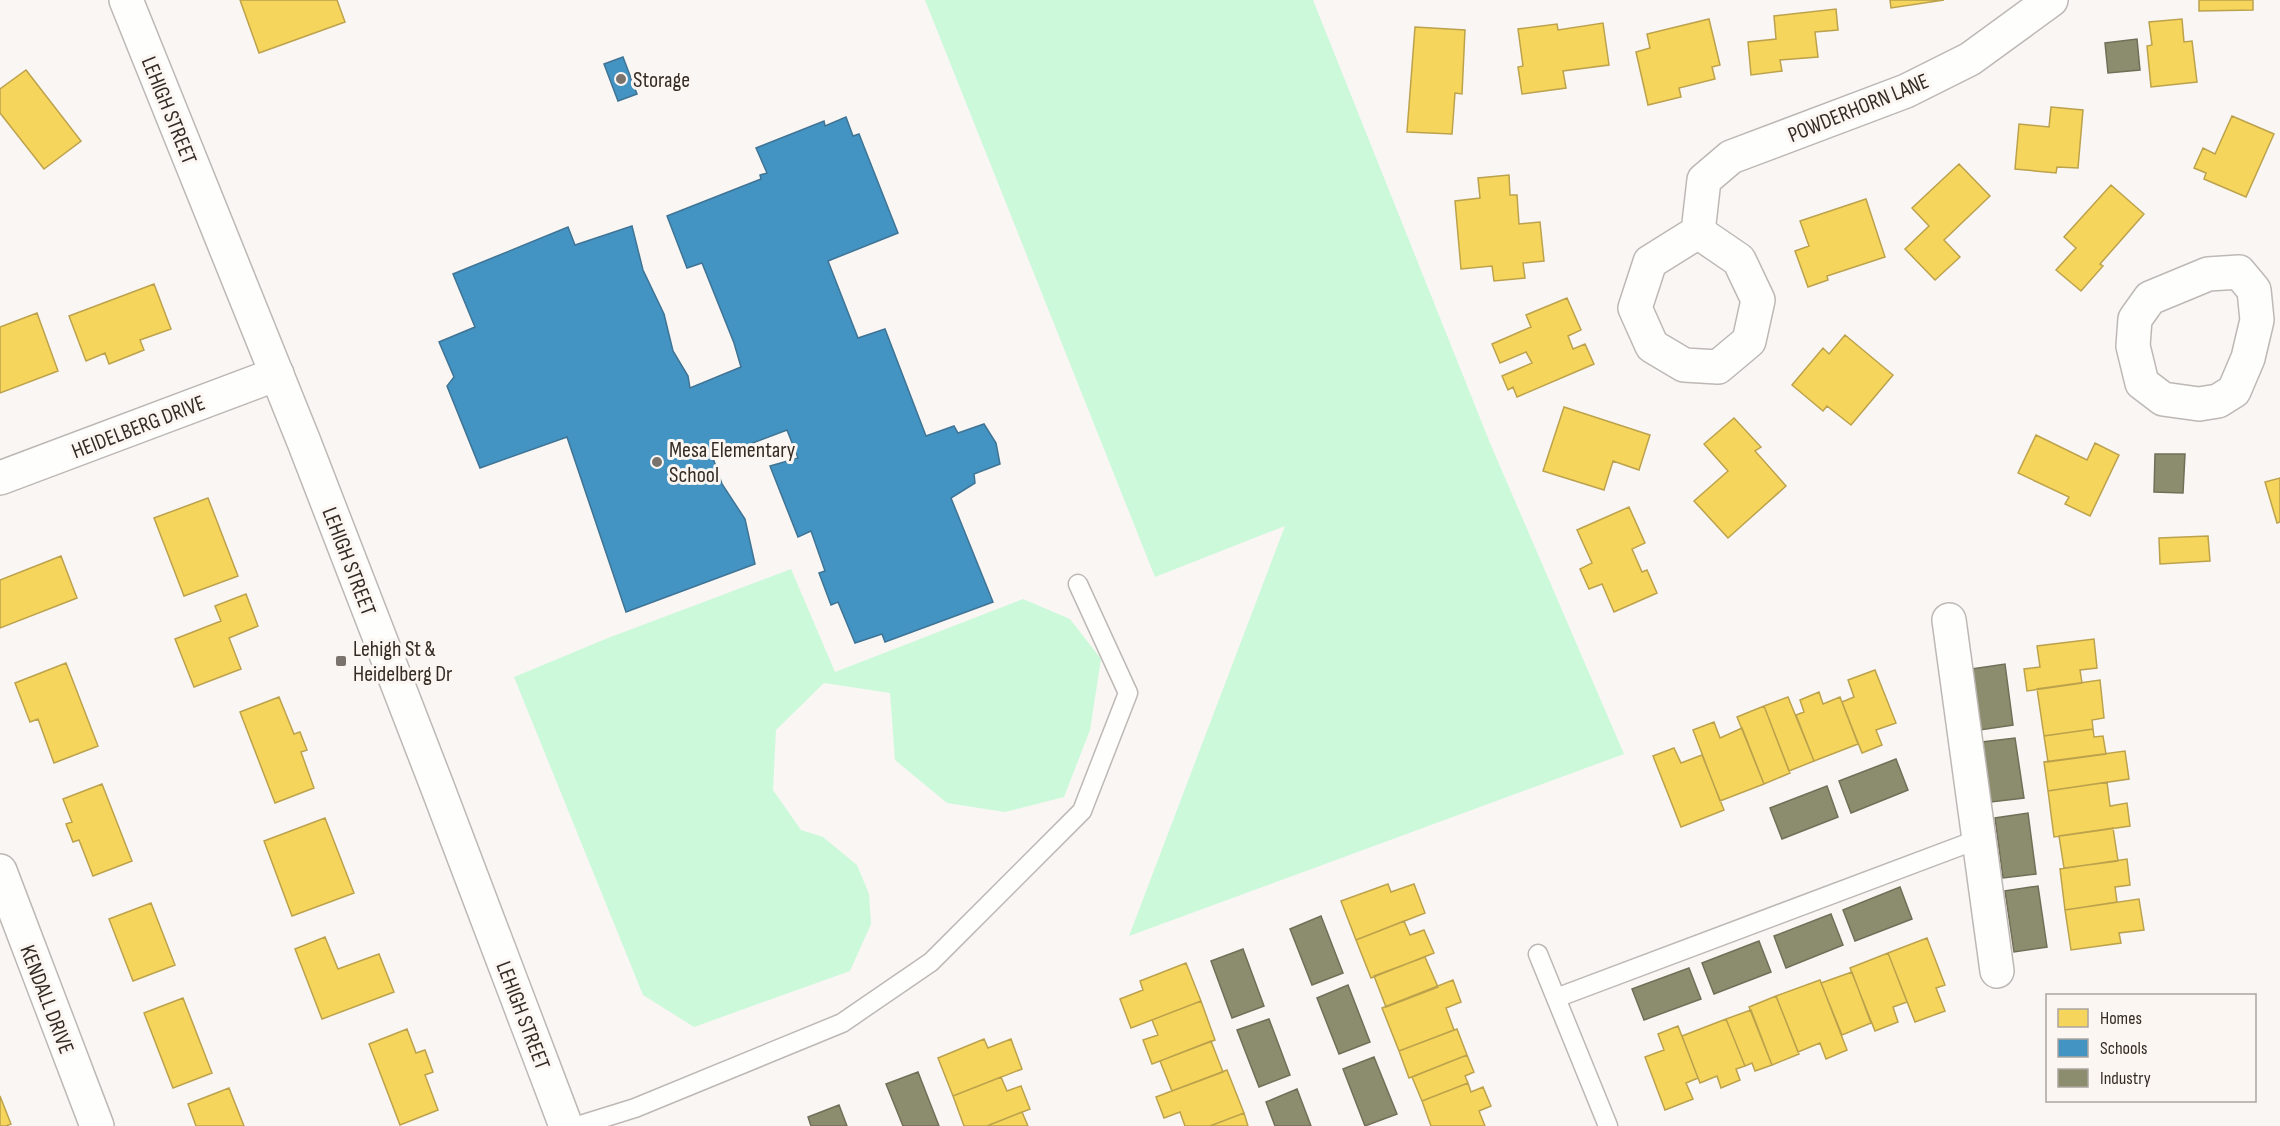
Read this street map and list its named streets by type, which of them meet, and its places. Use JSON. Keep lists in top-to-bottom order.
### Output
{
  "streets": {
    "street": [
      "POWDERHORN LANE",
      "LEHIGH STREET",
      "HEIDELBERG DRIVE",
      "KENDALL DRIVE"
    ]
  },
  "crossings": [
    ["LEHIGH STREET", "HEIDELBERG DRIVE"]
  ],
  "places": {
    "other": ["Storage", "Mesa Elementary School"],
    "transit": ["Lehigh St & Heidelberg Dr"]
  },
  "legend": ["Homes", "Schools", "Industry"]
}
